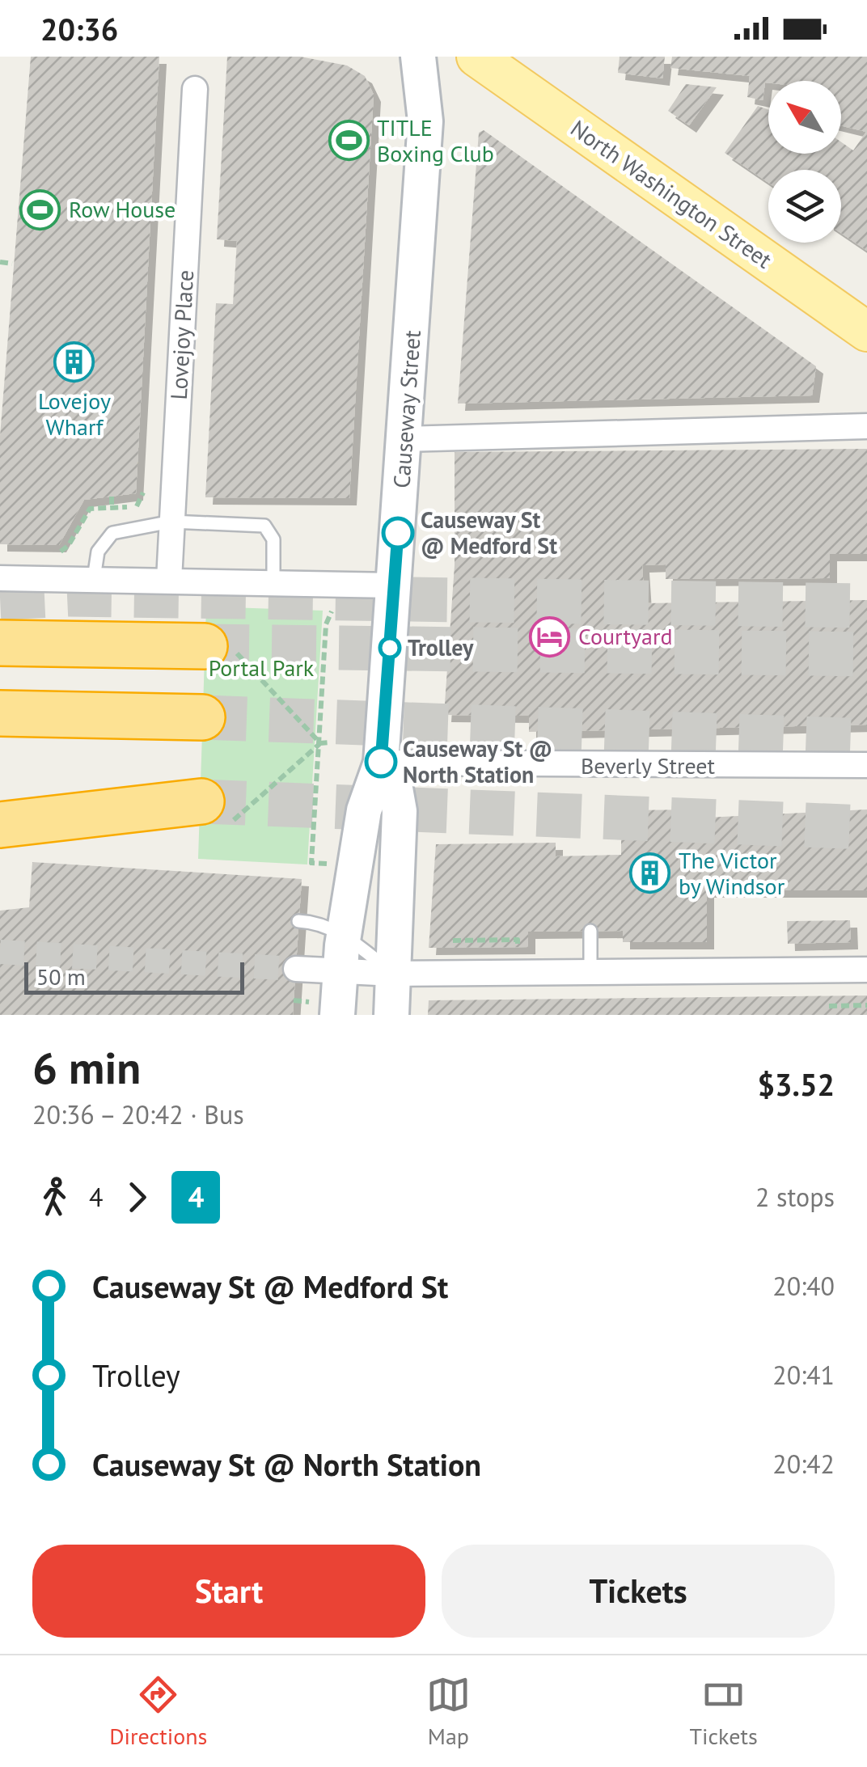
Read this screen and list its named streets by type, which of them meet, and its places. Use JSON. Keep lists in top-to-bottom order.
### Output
{
  "streets": {
    "main road": ["North Washington Street", "Causeway Street"],
    "street": ["Lovejoy Place", "Beverly Street"]
  },
  "crossings": [
    ["Causeway Street", "Beverly Street"]
  ],
  "parks": ["Portal Park"],
  "places": {
    "sports": ["TITLE Boxing Club", "Row House"],
    "building": ["Lovejoy Wharf", "The Victor by Windsor"],
    "other": ["Causeway St @ Medford St", "Trolley", "Causeway St @ North Station"],
    "hotel": ["Courtyard"]
  },
  "lines": ["bus line 4"],
  "scale_bar": "50 m",
  "north": "top left",
  "page": {
    "status": "20:36",
    "scale": "50 m",
    "heading": ["6 min", "20:36 – 20:42 · Bus", "$3.52"],
    "legs": ["4", "4", "2 stops"],
    "list": [
      {
        "name": "Causeway St @ Medford St",
        "value": "20:40"
      },
      {
        "name": "Trolley",
        "value": "20:41"
      },
      {
        "name": "Causeway St @ North Station",
        "value": "20:42"
      }
    ],
    "buttons": ["Start", "Tickets"],
    "tabs": ["Directions", "Map", "Tickets"]
  }
}
